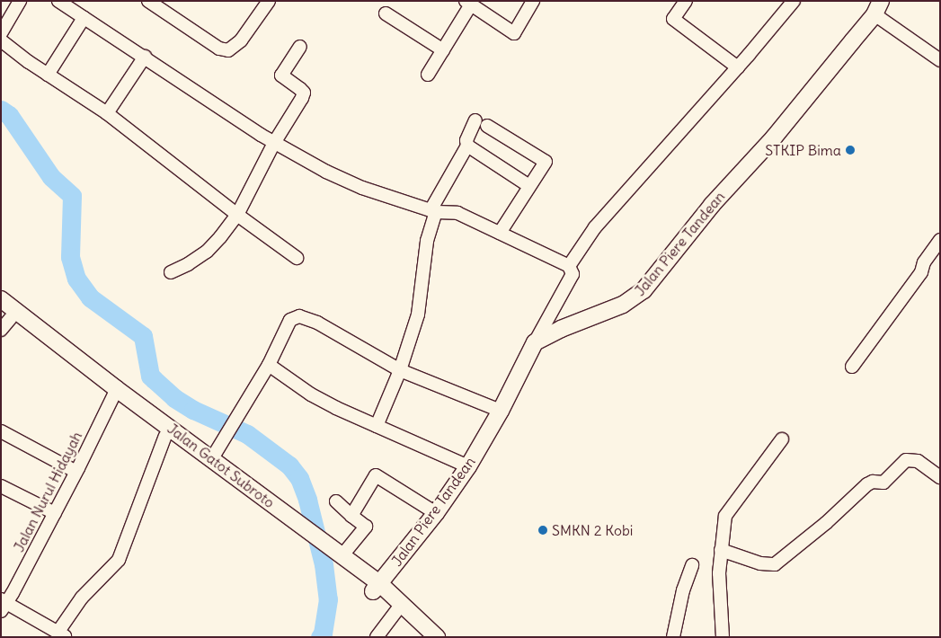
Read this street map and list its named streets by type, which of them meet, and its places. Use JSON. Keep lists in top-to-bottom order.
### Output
{
  "streets": {
    "street": ["Jalan Piere Tandean", "Jalan Gatot Subroto", "Jalan Nurul Hidayah"]
  },
  "crossings": [
    ["Jalan Piere Tandean", "Jalan Gatot Subroto"],
    ["Jalan Gatot Subroto", "Jalan Nurul Hidayah"]
  ],
  "places": ["STKIP Bima", "SMKN 2 Kobi"]
}
